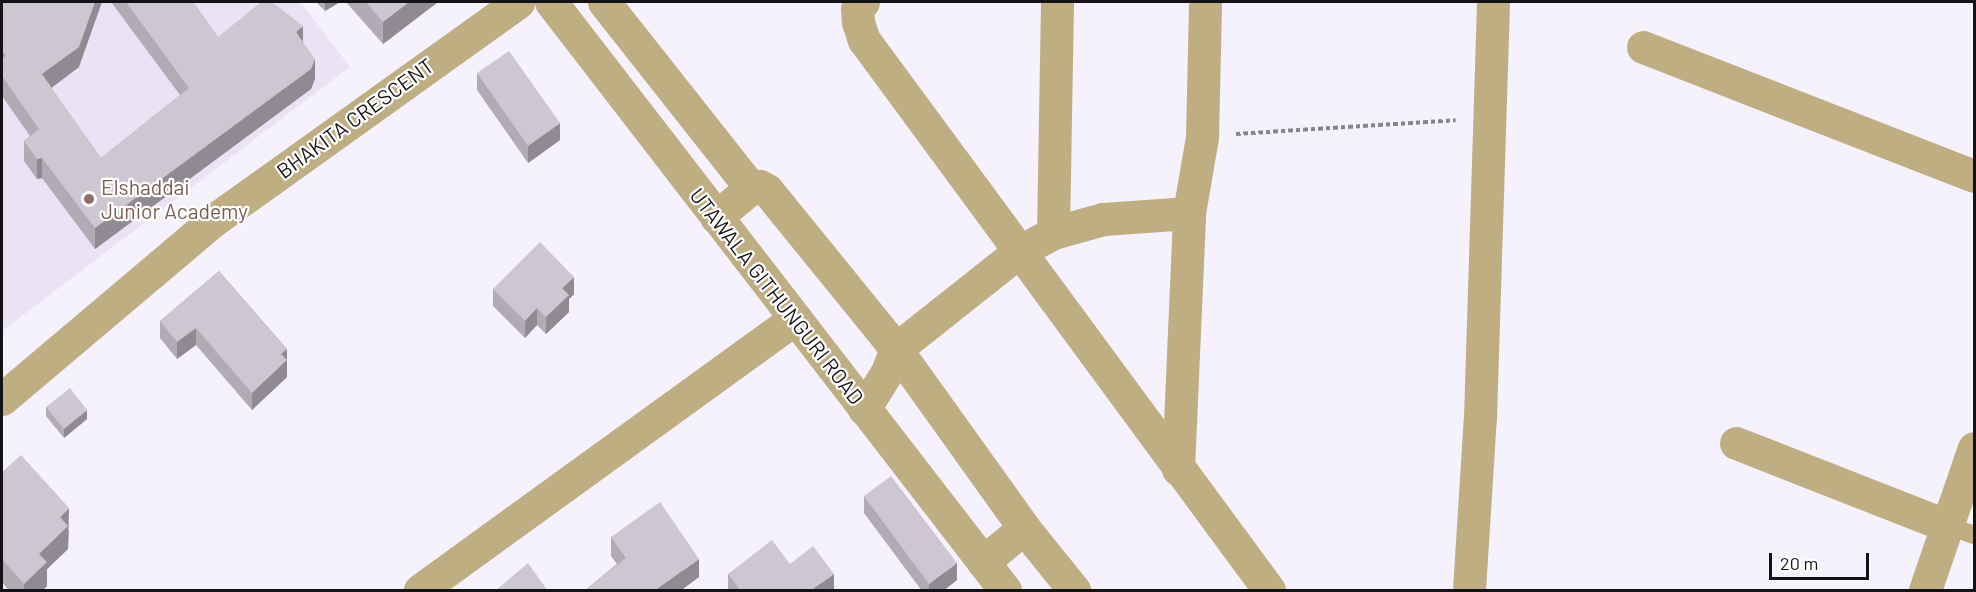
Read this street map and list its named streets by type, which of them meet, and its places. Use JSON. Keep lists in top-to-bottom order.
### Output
{
  "streets": {
    "street": ["BHAKITA CRESCENT", "UTAWALA GITHUNGURI ROAD"]
  },
  "places": ["Elshaddai Junior Academy"],
  "scale_bar": "20 m"
}
